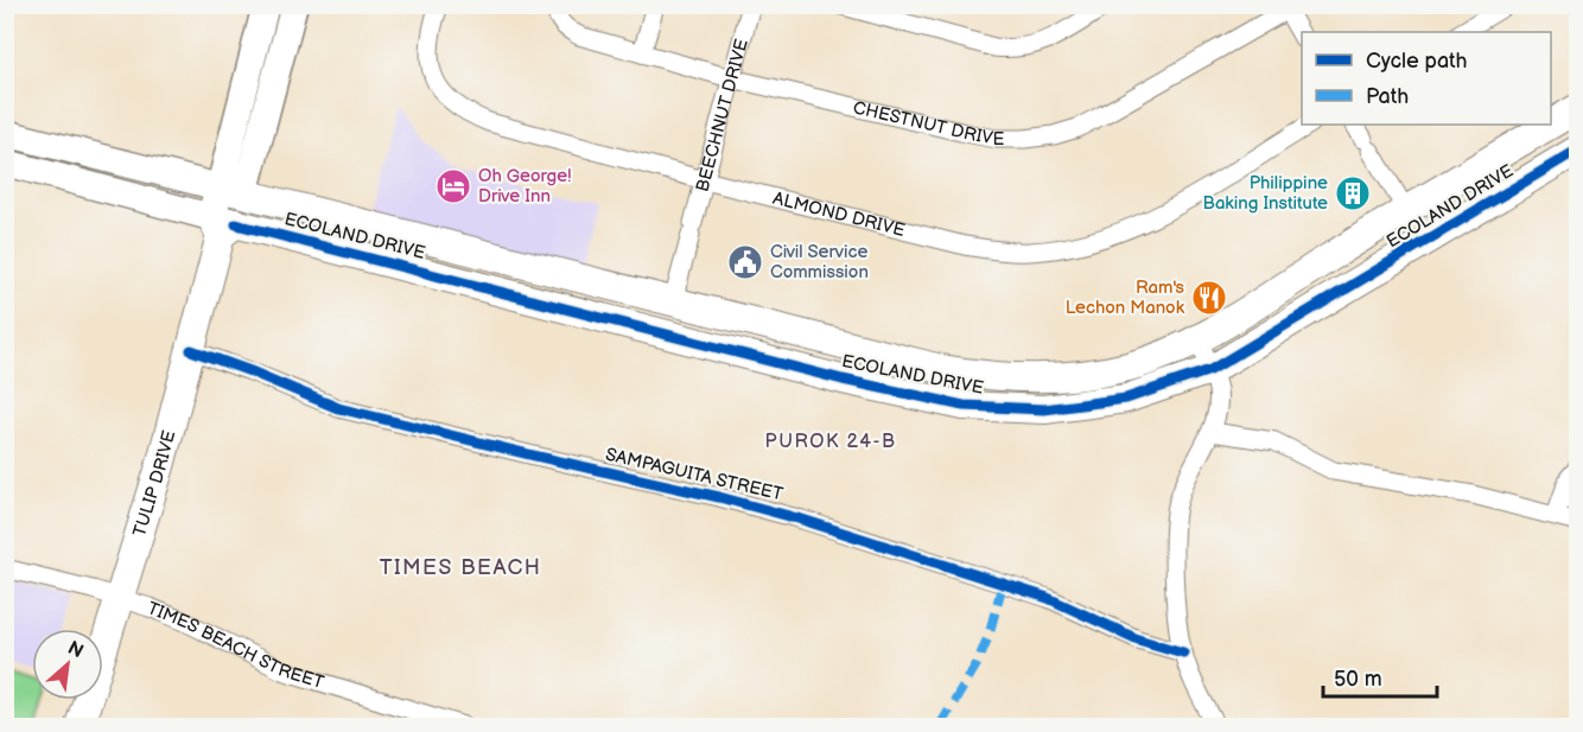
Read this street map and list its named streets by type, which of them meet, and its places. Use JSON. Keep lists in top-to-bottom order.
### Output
{
  "streets": {
    "main road": ["ECOLAND DRIVE", "TULIP DRIVE"],
    "street": [
      "BEECHNUT DRIVE",
      "CHESTNUT DRIVE",
      "ALMOND DRIVE",
      "SAMPAGUITA STREET",
      "TIMES BEACH STREET"
    ]
  },
  "crossings": [
    ["BEECHNUT DRIVE", "CHESTNUT DRIVE"],
    ["BEECHNUT DRIVE", "ECOLAND DRIVE"],
    ["BEECHNUT DRIVE", "ALMOND DRIVE"],
    ["ECOLAND DRIVE", "TULIP DRIVE"],
    ["SAMPAGUITA STREET", "TULIP DRIVE"],
    ["TULIP DRIVE", "TIMES BEACH STREET"]
  ],
  "districts": ["PUROK 24-B", "TIMES BEACH"],
  "places": {
    "hotel": ["Oh George! Drive Inn"],
    "building": ["Philippine Baking Institute"],
    "public building": ["Civil Service Commission"],
    "restaurant": ["Ram's Lechon Manok"]
  },
  "legend": ["Cycle path", "Path"],
  "scale_bar": "50 m",
  "north": "top right"
}
